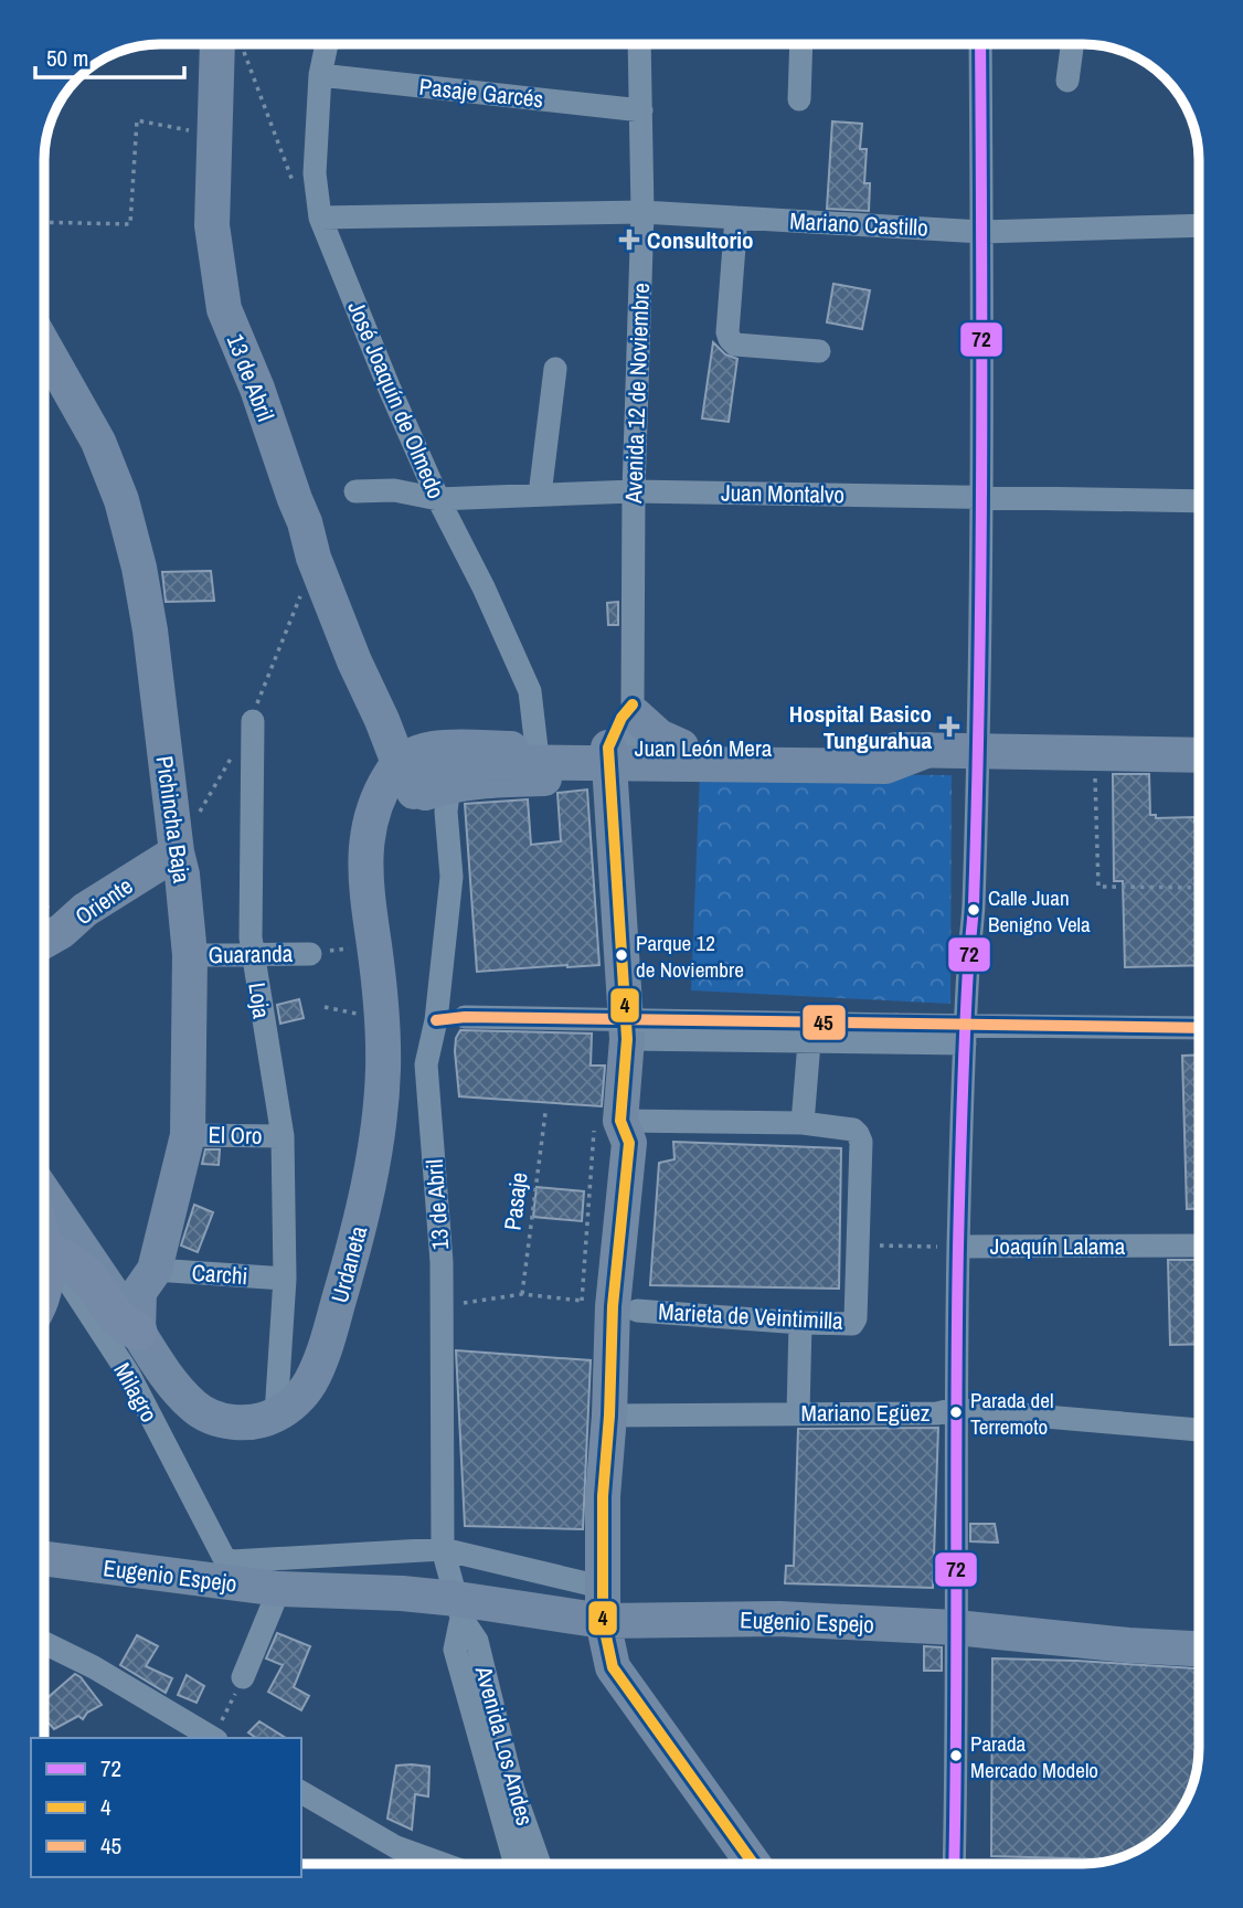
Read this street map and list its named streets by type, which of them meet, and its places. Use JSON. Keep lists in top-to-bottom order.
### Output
{
  "streets": {
    "street": [
      "Pasaje Garcés",
      "Mariano Castillo",
      "13 de Abril",
      "Avenida 12 de Noviembre",
      "José Joaquín de Olmedo",
      "Juan Montalvo",
      "Juan León Mera",
      "Pichincha Baja",
      "Oriente",
      "Guaranda",
      "Loja",
      "El Oro",
      "Joaquín Lalama",
      "Urdaneta",
      "Carchi",
      "Marieta de Veintimilla",
      "Milagro",
      "Mariano Egüez",
      "Eugenio Espejo",
      "Avenida Los Andes"
    ],
    "path": ["Pasaje"]
  },
  "crossings": [
    ["Pasaje Garcés", "Avenida 12 de Noviembre"],
    ["Pasaje Garcés", "José Joaquín de Olmedo"],
    ["Mariano Castillo", "Avenida 12 de Noviembre"],
    ["Mariano Castillo", "José Joaquín de Olmedo"],
    ["13 de Abril", "Juan León Mera"],
    ["13 de Abril", "Urdaneta"],
    ["13 de Abril", "Eugenio Espejo"],
    ["13 de Abril", "Avenida Los Andes"],
    ["Avenida 12 de Noviembre", "Juan Montalvo"],
    ["Avenida 12 de Noviembre", "Juan León Mera"],
    ["José Joaquín de Olmedo", "Juan Montalvo"],
    ["José Joaquín de Olmedo", "Juan León Mera"],
    ["Juan León Mera", "Urdaneta"],
    ["Pichincha Baja", "Oriente"],
    ["Pichincha Baja", "Guaranda"],
    ["Pichincha Baja", "El Oro"],
    ["Pichincha Baja", "Carchi"],
    ["Guaranda", "Loja"],
    ["Loja", "El Oro"],
    ["Loja", "Urdaneta"],
    ["Loja", "Carchi"],
    ["Joaquín Lalama", "Marieta de Veintimilla"],
    ["Eugenio Espejo", "Avenida Los Andes"]
  ],
  "places": {
    "health": ["Consultorio", "Hospital Basico Tungurahua"],
    "other": [
      "Calle Juan Benigno Vela",
      "Parque 12 de Noviembre",
      "Parada del Terremoto",
      "Parada Mercado Modelo"
    ]
  },
  "lines": ["transit line 72", "transit line 4", "transit line 45"],
  "legend": ["72", "4", "45"],
  "scale_bar": "50 m"
}
